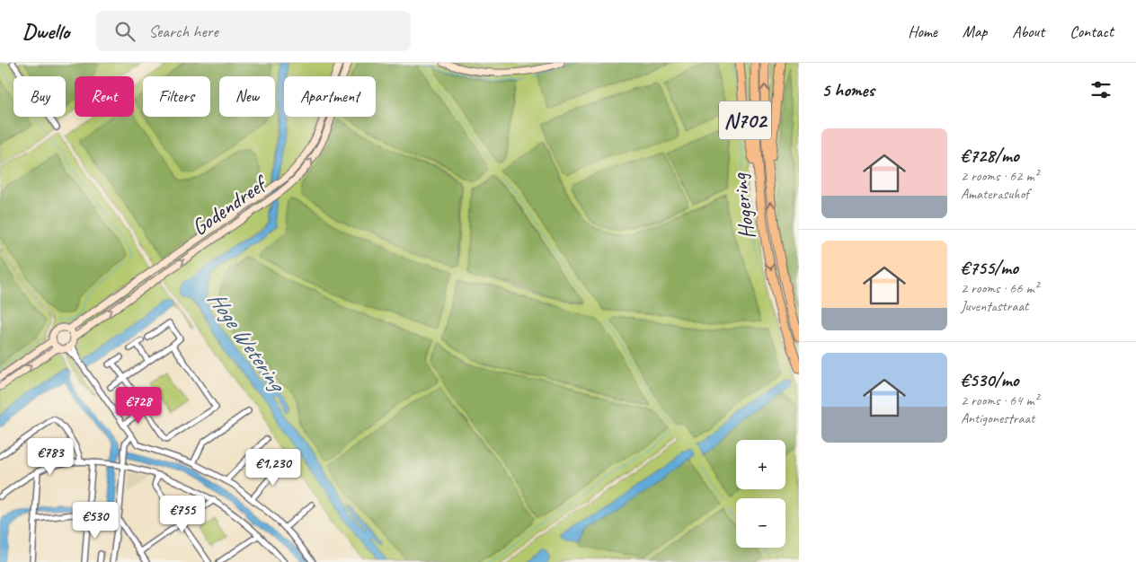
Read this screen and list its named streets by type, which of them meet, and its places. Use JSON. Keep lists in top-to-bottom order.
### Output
{
  "streets": {
    "highway": ["N702", "Hogering"],
    "main road": ["Godendreef"]
  },
  "crossings": [
    ["N702", "Hogering"]
  ],
  "water": ["Hoge Wetering"],
  "page": {
    "header": "Dwello",
    "search": "Search here",
    "nav": [
      "Home",
      "Map",
      "About",
      "Contact"
    ],
    "heading": "5 homes",
    "chip": [
      "Buy",
      "Rent",
      "Filters",
      "New",
      "Apartment"
    ],
    "list": [
      {
        "name": "€728/mo",
        "note": "2 rooms · 62 m² · Amaterasuhof"
      },
      {
        "name": "€755/mo",
        "note": "2 rooms · 66 m² · Juventastraat"
      },
      {
        "name": "€530/mo",
        "note": "2 rooms · 64 m² · Antigonestraat"
      }
    ],
    "price": [
      "€728",
      "€783",
      "€1,230",
      "€755",
      "€530"
    ],
    "map_buttons": ["+", "−"]
  }
}
